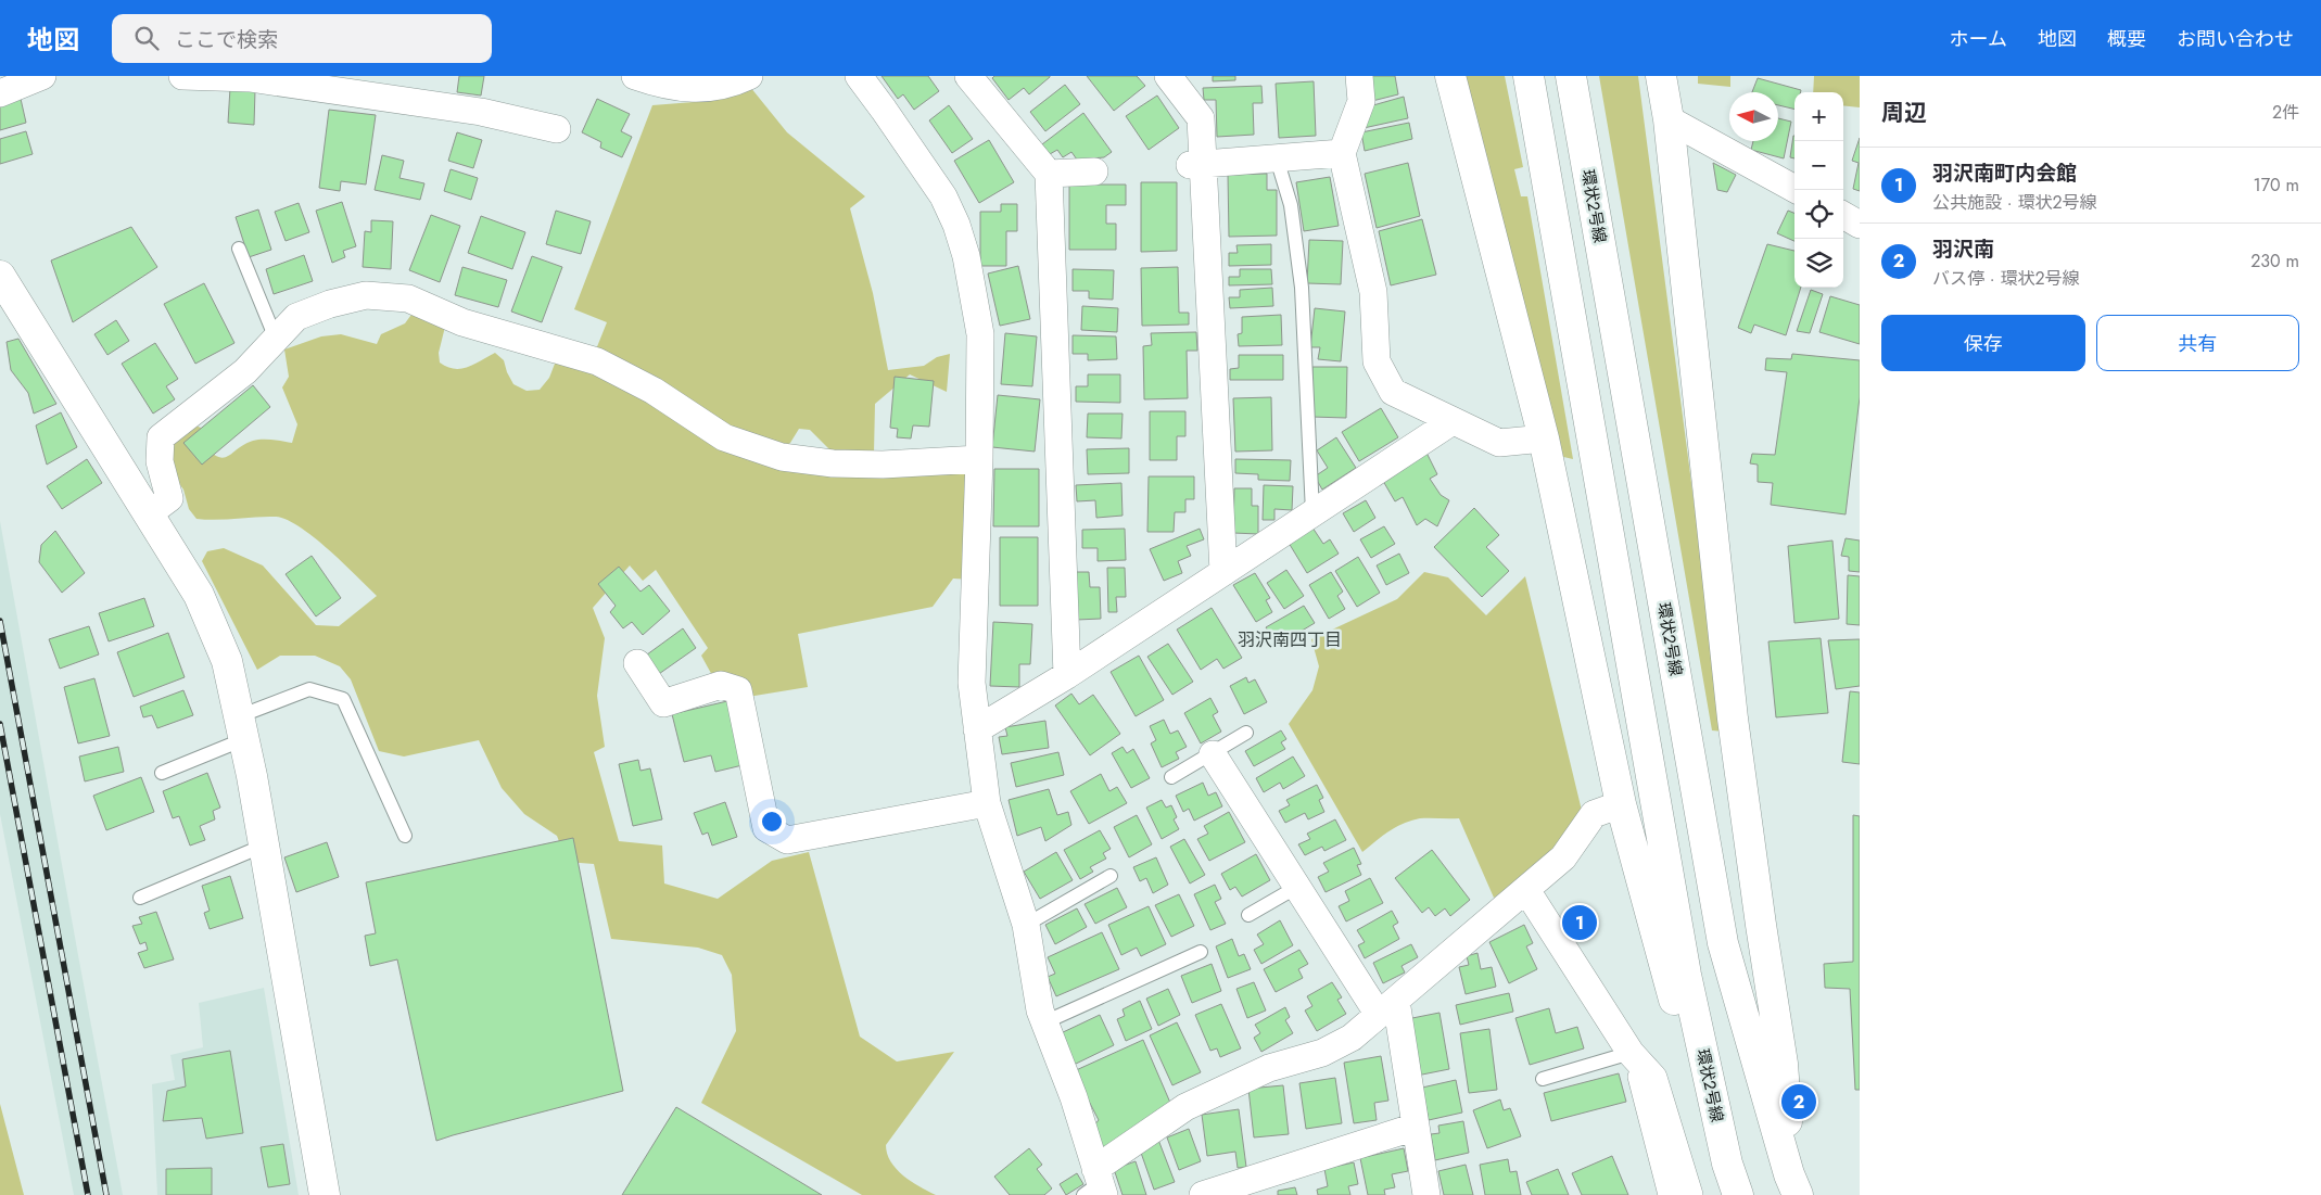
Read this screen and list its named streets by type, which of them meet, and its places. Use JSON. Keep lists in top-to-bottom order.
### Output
{
  "streets": {
    "main road": ["環状2号線"]
  },
  "districts": ["羽沢南四丁目"],
  "north": "left",
  "page": {
    "header": "地図",
    "search": "ここで検索",
    "nav": [
      "ホーム",
      "地図",
      "概要",
      "お問い合わせ"
    ],
    "heading": ["周辺", "2件"],
    "map_buttons": ["+", "−"],
    "list": [
      {
        "mark": "1",
        "name": "羽沢南町内会館",
        "note": "公共施設 · 環状2号線",
        "value": "170 m"
      },
      {
        "mark": "2",
        "name": "羽沢南",
        "note": "バス停 · 環状2号線",
        "value": "230 m"
      }
    ],
    "buttons": ["保存", "共有"],
    "pins": ["1", "2"]
  }
}
